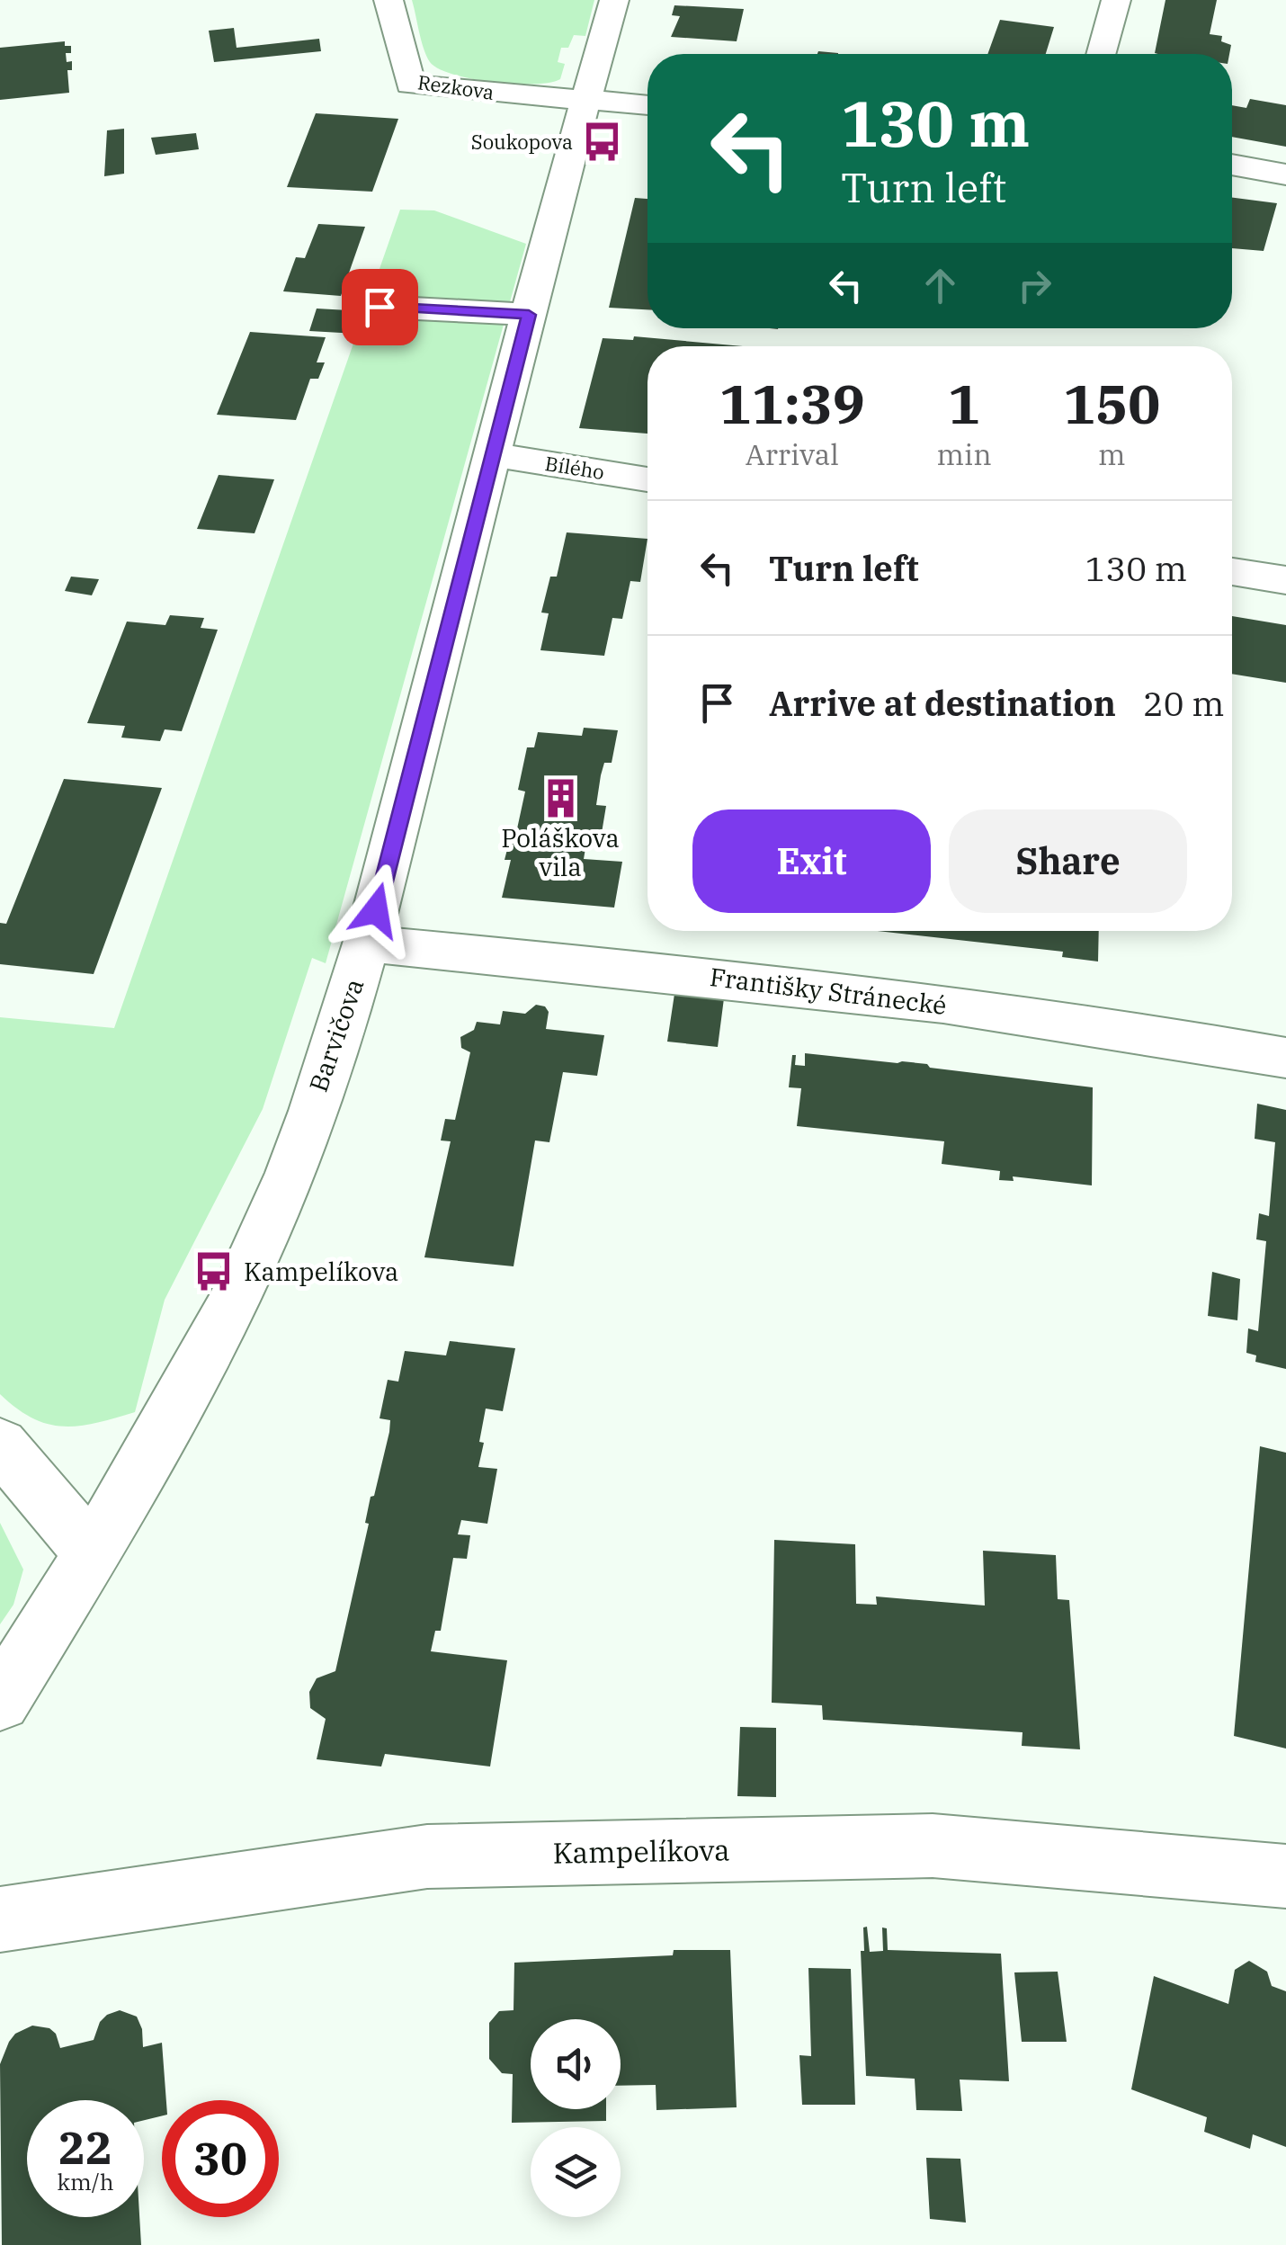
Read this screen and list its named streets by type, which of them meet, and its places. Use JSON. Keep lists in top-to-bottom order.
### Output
{
  "streets": {
    "street": [
      "Rezkova",
      "Bílého",
      "Františky Stránecké",
      "Barvičova",
      "Kampelíkova"
    ]
  },
  "crossings": [
    ["Rezkova", "Barvičova"],
    ["Bílého", "Barvičova"],
    ["Františky Stránecké", "Barvičova"]
  ],
  "places": {
    "bus stop": ["Soukopova", "Kampelíkova"],
    "building": ["Poláškova vila"]
  },
  "page": {
    "turn": ["130 m", "Turn left"],
    "eta": [
      "11:39",
      "Arrival",
      "1",
      "min",
      "150",
      "m"
    ],
    "list": [
      {
        "name": "Turn left",
        "value": "130 m"
      },
      {
        "name": "Arrive at destination",
        "value": "20 m"
      }
    ],
    "buttons": ["Exit", "Share"],
    "speed": "22 km/h",
    "limit": "30"
  }
}
